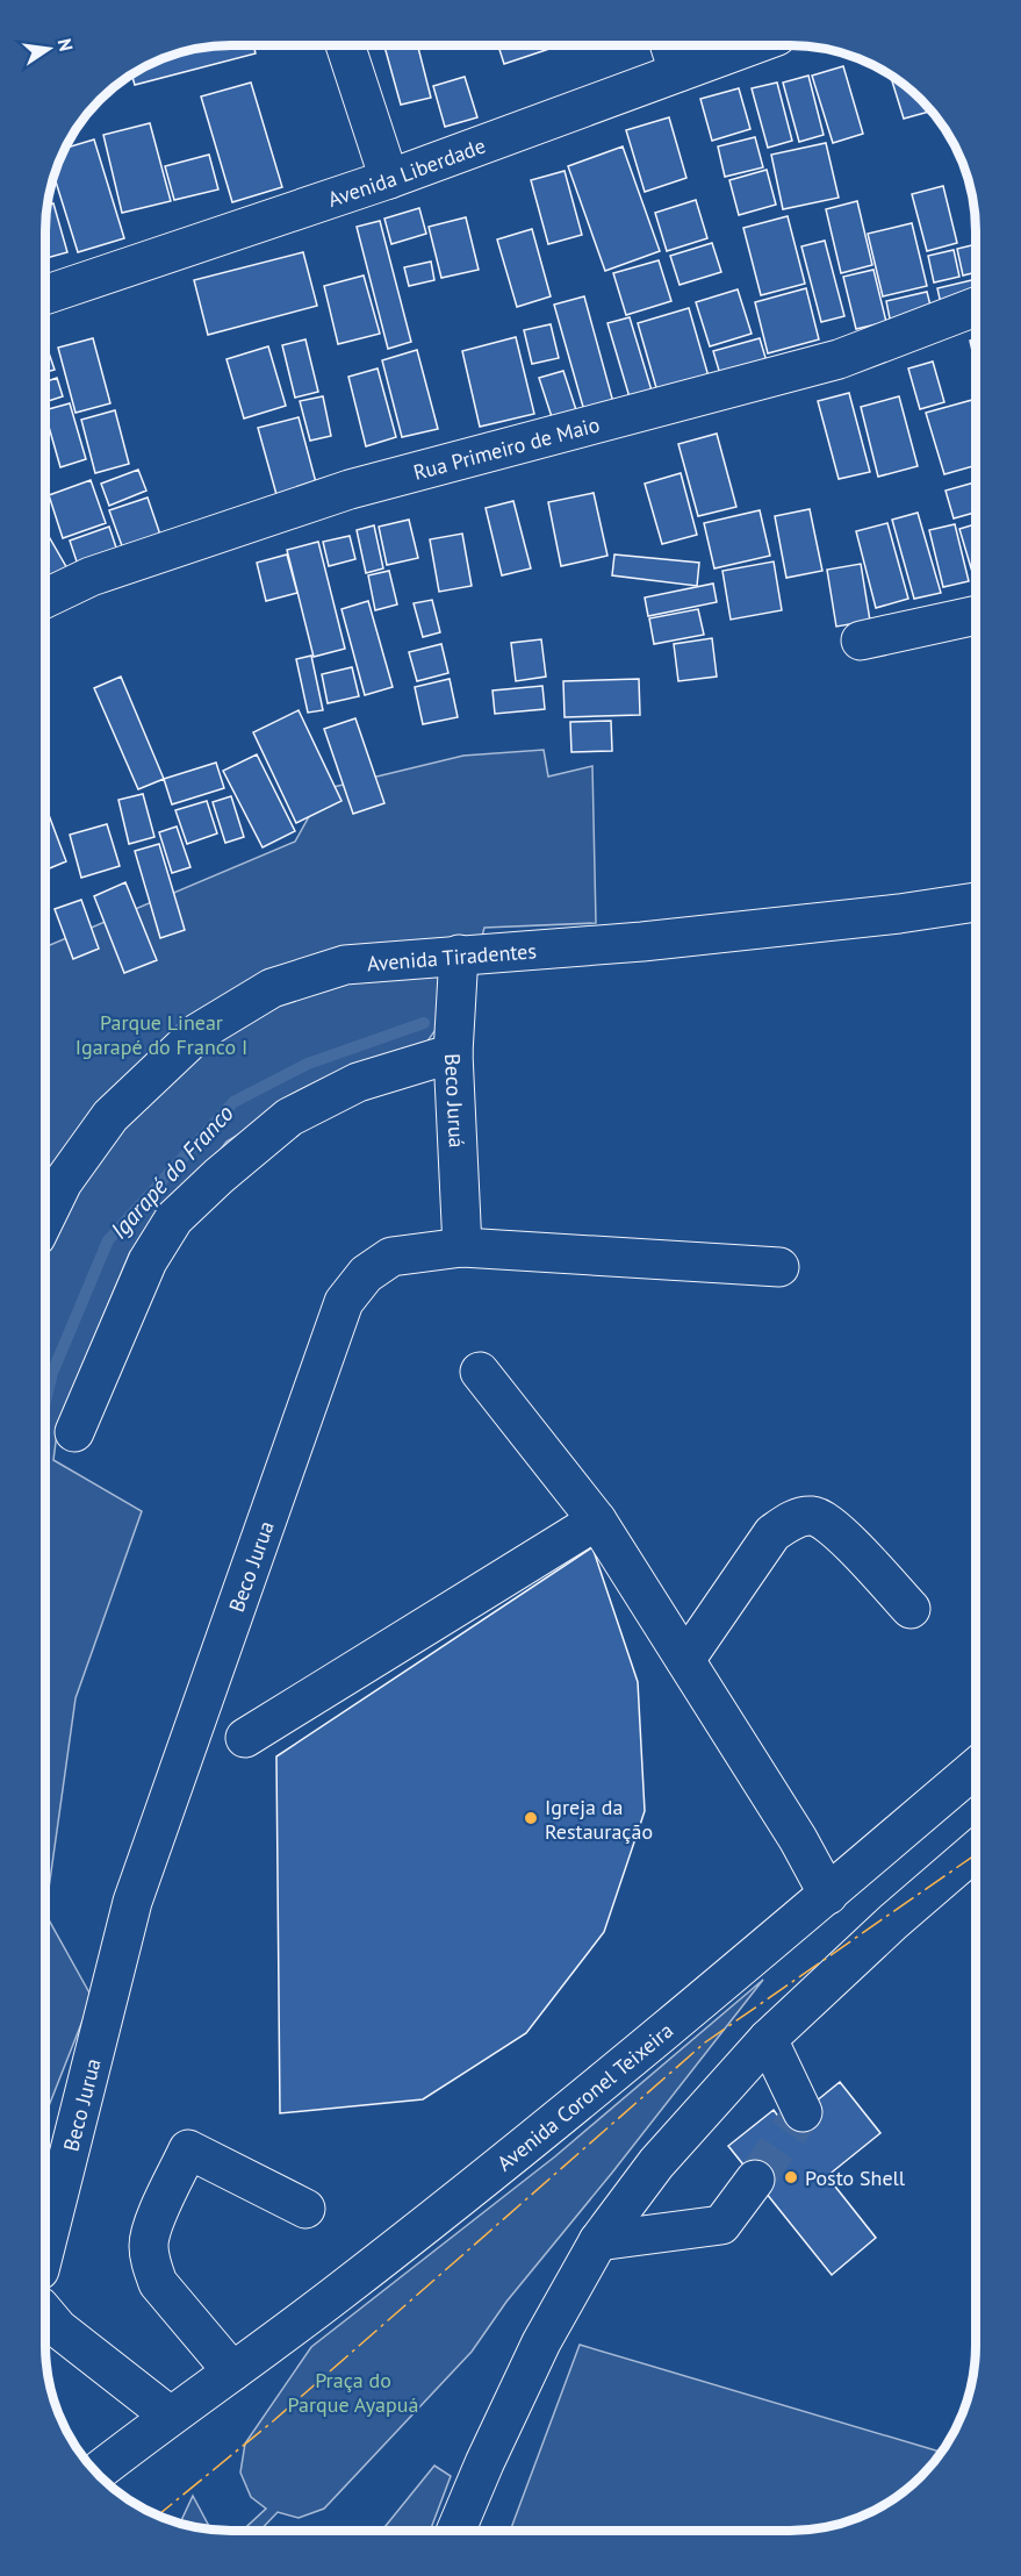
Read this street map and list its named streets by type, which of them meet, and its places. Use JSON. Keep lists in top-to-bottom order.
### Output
{
  "streets": {
    "main road": [
      "Avenida Liberdade",
      "Rua Primeiro de Maio",
      "Avenida Tiradentes",
      "Beco Juruá",
      "Beco Jurua",
      "Avenida Coronel Teixeira"
    ]
  },
  "crossings": [
    ["Avenida Tiradentes", "Beco Juruá"],
    ["Beco Juruá", "Beco Jurua"]
  ],
  "water": ["Igarapé do Franco"],
  "parks": ["Parque Linear Igarapé do Franco I", "Praça do Parque Ayapuá"],
  "places": ["Igreja da Restauração", "Posto Shell"],
  "north": "right"
}
